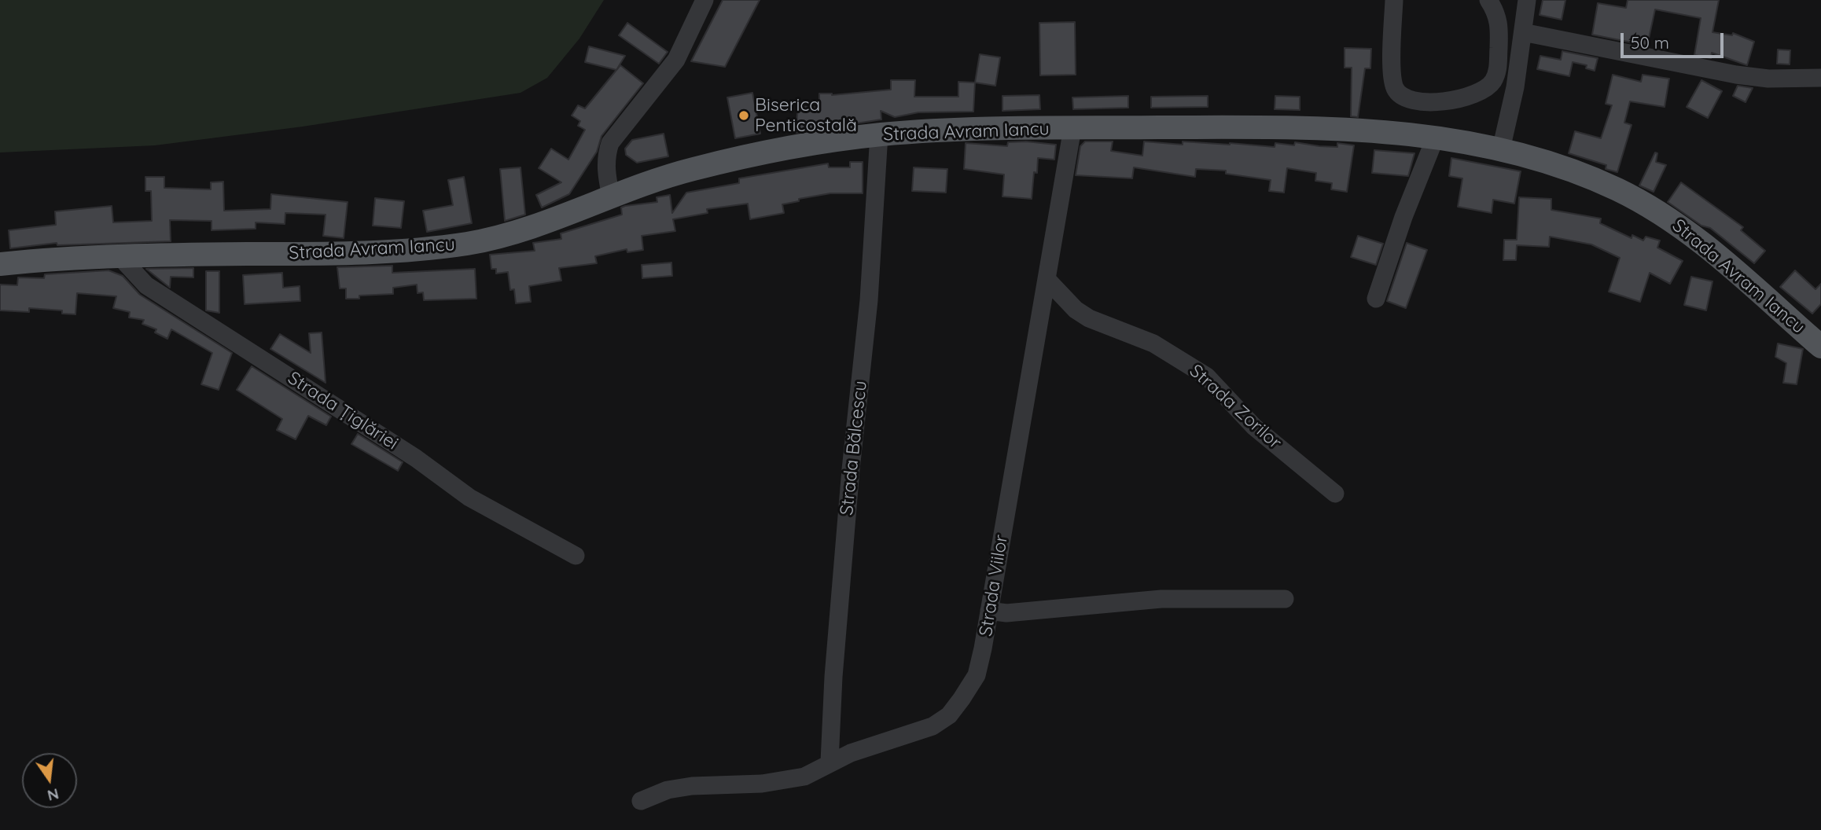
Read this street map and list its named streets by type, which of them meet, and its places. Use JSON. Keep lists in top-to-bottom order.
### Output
{
  "streets": {
    "main road": ["Strada Avram Iancu"],
    "street": [
      "Strada Zorilor",
      "Strada Țiglăriei",
      "Strada Bălcescu",
      "Strada Viilor"
    ]
  },
  "crossings": [
    ["Strada Avram Iancu", "Strada Țiglăriei"],
    ["Strada Avram Iancu", "Strada Bălcescu"],
    ["Strada Avram Iancu", "Strada Viilor"],
    ["Strada Zorilor", "Strada Viilor"],
    ["Strada Bălcescu", "Strada Viilor"]
  ],
  "places": ["Biserica Penticostală"],
  "scale_bar": "50 m",
  "north": "bottom"
}
